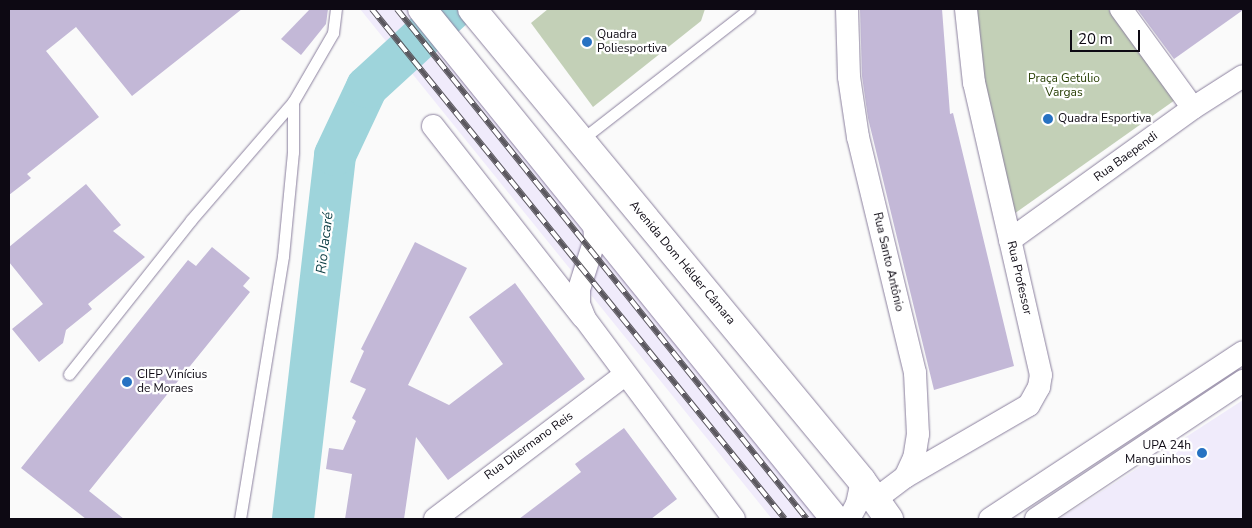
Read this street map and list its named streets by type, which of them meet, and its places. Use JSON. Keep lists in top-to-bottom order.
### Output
{
  "streets": {
    "main road": ["Avenida Dom Hélder Câmara"],
    "street": [
      "Rua Baependi",
      "Rua Santo Antônio",
      "Rua Professor",
      "Rua Dilermano Reis"
    ]
  },
  "crossings": [
    ["Rua Baependi", "Rua Professor"],
    ["Rua Santo Antônio", "Avenida Dom Hélder Câmara"],
    ["Rua Santo Antônio", "Rua Professor"]
  ],
  "water": ["Rio Jacaré"],
  "parks": ["Praça Getúlio Vargas"],
  "places": [
    "Quadra Poliesportiva",
    "Quadra Esportiva",
    "CIEP Vinícius de Moraes",
    "UPA 24h Manguinhos"
  ],
  "scale_bar": "20 m"
}
